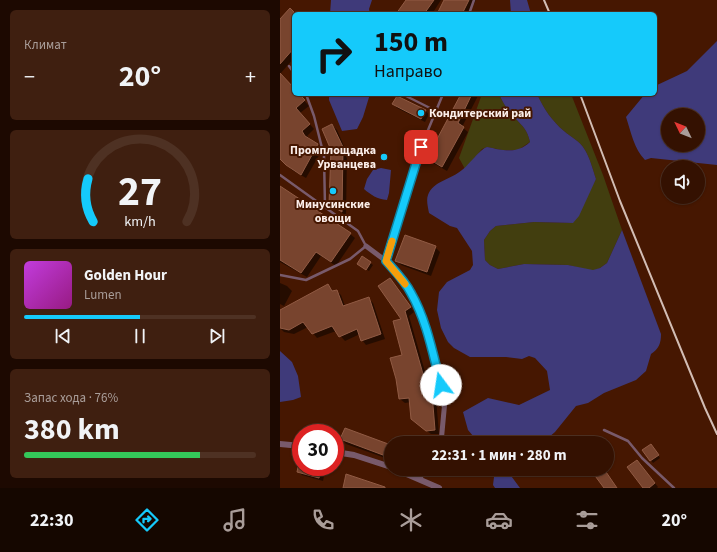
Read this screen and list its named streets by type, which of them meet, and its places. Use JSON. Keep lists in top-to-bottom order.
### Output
{
  "places": ["Кондитерский рай", "Промплощадка Урванцева", "Минусинские овощи"],
  "north": "top left",
  "page": {
    "tile": [
      "Климат",
      ["Запас хода · 76%", "380 km"]
    ],
    "turn": ["150 m", "Направо"],
    "heat": ["−", "20°", "+"],
    "song": ["Golden Hour", "Lumen"],
    "limit": "30",
    "trip": "22:31 · 1 мин · 280 m",
    "tabs": ["22:30", "20°"],
    "gauge": ["27", "km/h"]
  }
}
